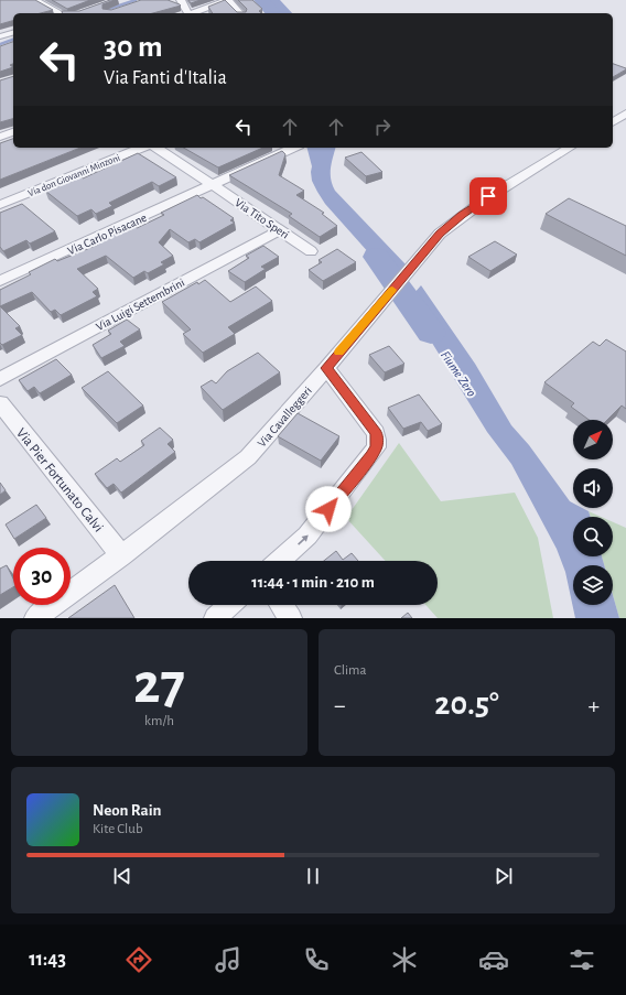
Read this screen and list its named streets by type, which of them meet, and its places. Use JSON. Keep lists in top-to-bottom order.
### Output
{
  "streets": {
    "street": [
      "Via don Giovanni Minzoni",
      "Via Tito Speri",
      "Via Carlo Pisacane",
      "Via Luigi Settembrini",
      "Via Cavalleggeri",
      "Via Pier Fortunato Calvi"
    ]
  },
  "crossings": [
    ["Via Tito Speri", "Via Carlo Pisacane"],
    ["Via Tito Speri", "Via Luigi Settembrini"],
    ["Via Cavalleggeri", "Via Pier Fortunato Calvi"]
  ],
  "water": ["Fiume Zero"],
  "north": "top right",
  "page": {
    "turn": ["30 m", "Via Fanti d'Italia"],
    "limit": "30",
    "trip": "11:44 · 1 min · 210 m",
    "tile": [
      ["27", "km/h"],
      "Clima"
    ],
    "heat": ["−", "20.5°", "+"],
    "song": ["Neon Rain", "Kite Club"],
    "tabs": "11:43"
  }
}
